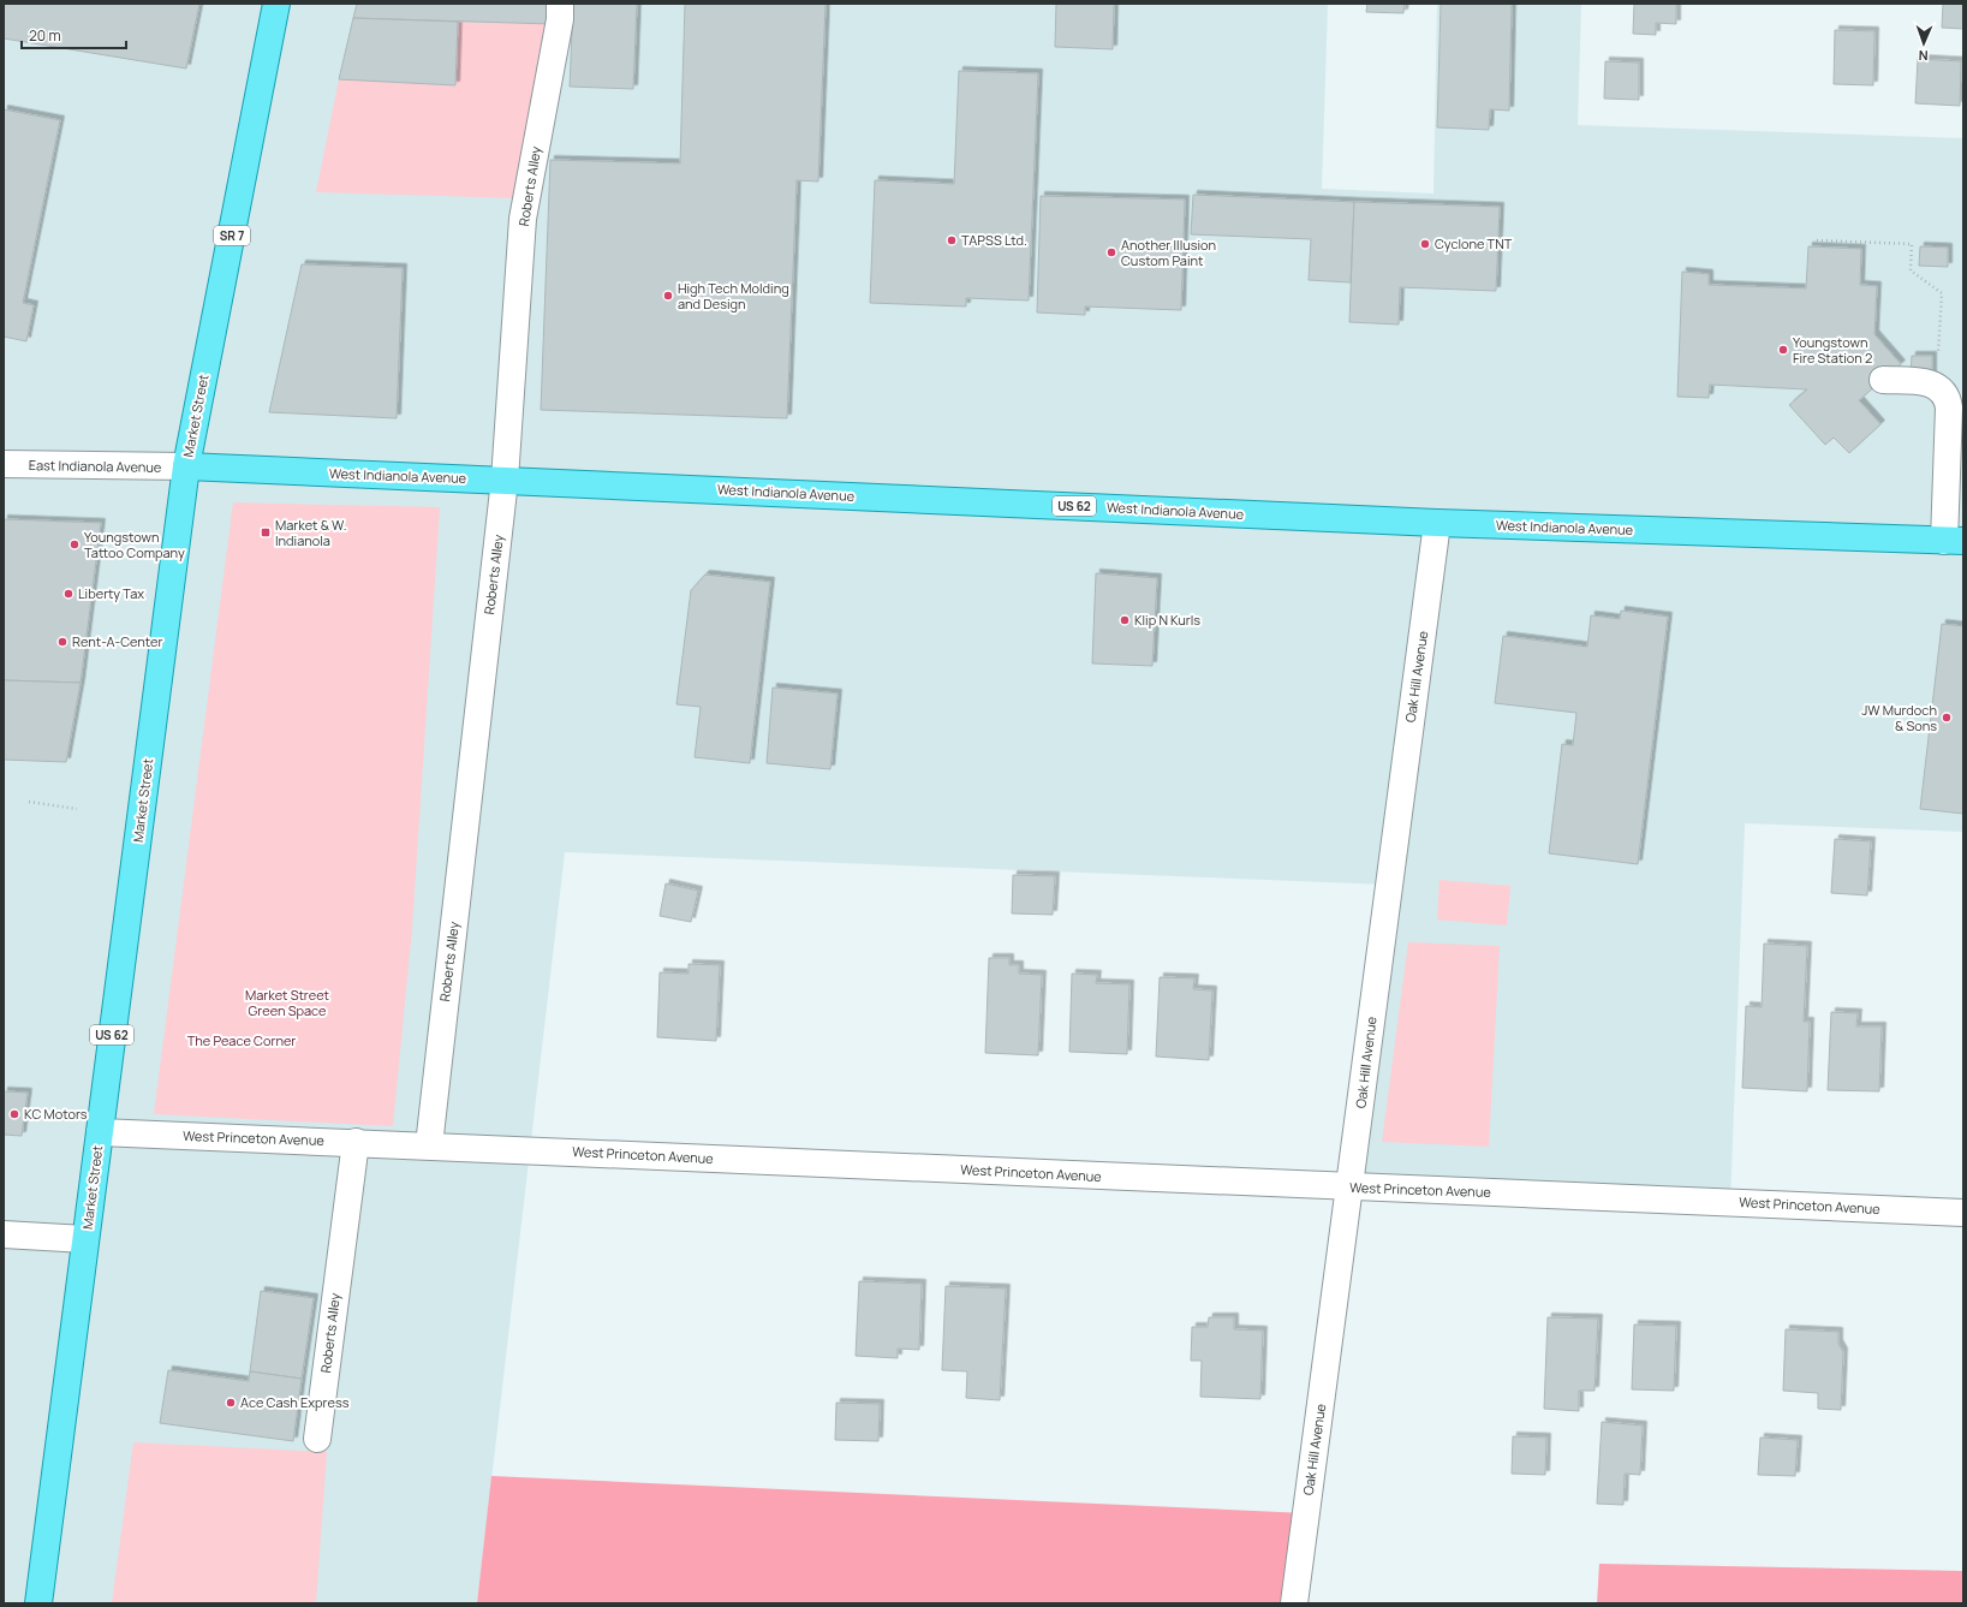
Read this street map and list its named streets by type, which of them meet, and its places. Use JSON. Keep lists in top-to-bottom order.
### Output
{
  "streets": {
    "main road": [
      "SR 7",
      "Market Street",
      "West Indianola Avenue",
      "US 62"
    ],
    "street": [
      "Roberts Alley",
      "East Indianola Avenue",
      "Oak Hill Avenue",
      "West Princeton Avenue"
    ]
  },
  "crossings": [
    ["Roberts Alley", "West Indianola Avenue"],
    ["Roberts Alley", "West Princeton Avenue"],
    ["Market Street", "East Indianola Avenue"],
    ["Market Street", "West Indianola Avenue"],
    ["Market Street", "West Princeton Avenue"],
    ["East Indianola Avenue", "West Indianola Avenue"],
    ["West Indianola Avenue", "Oak Hill Avenue"],
    ["Oak Hill Avenue", "West Princeton Avenue"]
  ],
  "parks": ["Market Street Green Space", "The Peace Corner"],
  "places": {
    "other": [
      "TAPSS Ltd.",
      "Cyclone TNT",
      "Another Illusion Custom Paint",
      "High Tech Molding and Design",
      "Youngstown Fire Station 2",
      "Youngstown Tattoo Company",
      "Liberty Tax",
      "Klip N Kurls",
      "Rent-A-Center",
      "JW Murdoch & Sons",
      "KC Motors",
      "Ace Cash Express"
    ],
    "transit": ["Market & W. Indianola"]
  },
  "scale_bar": "20 m",
  "north": "bottom"
}
